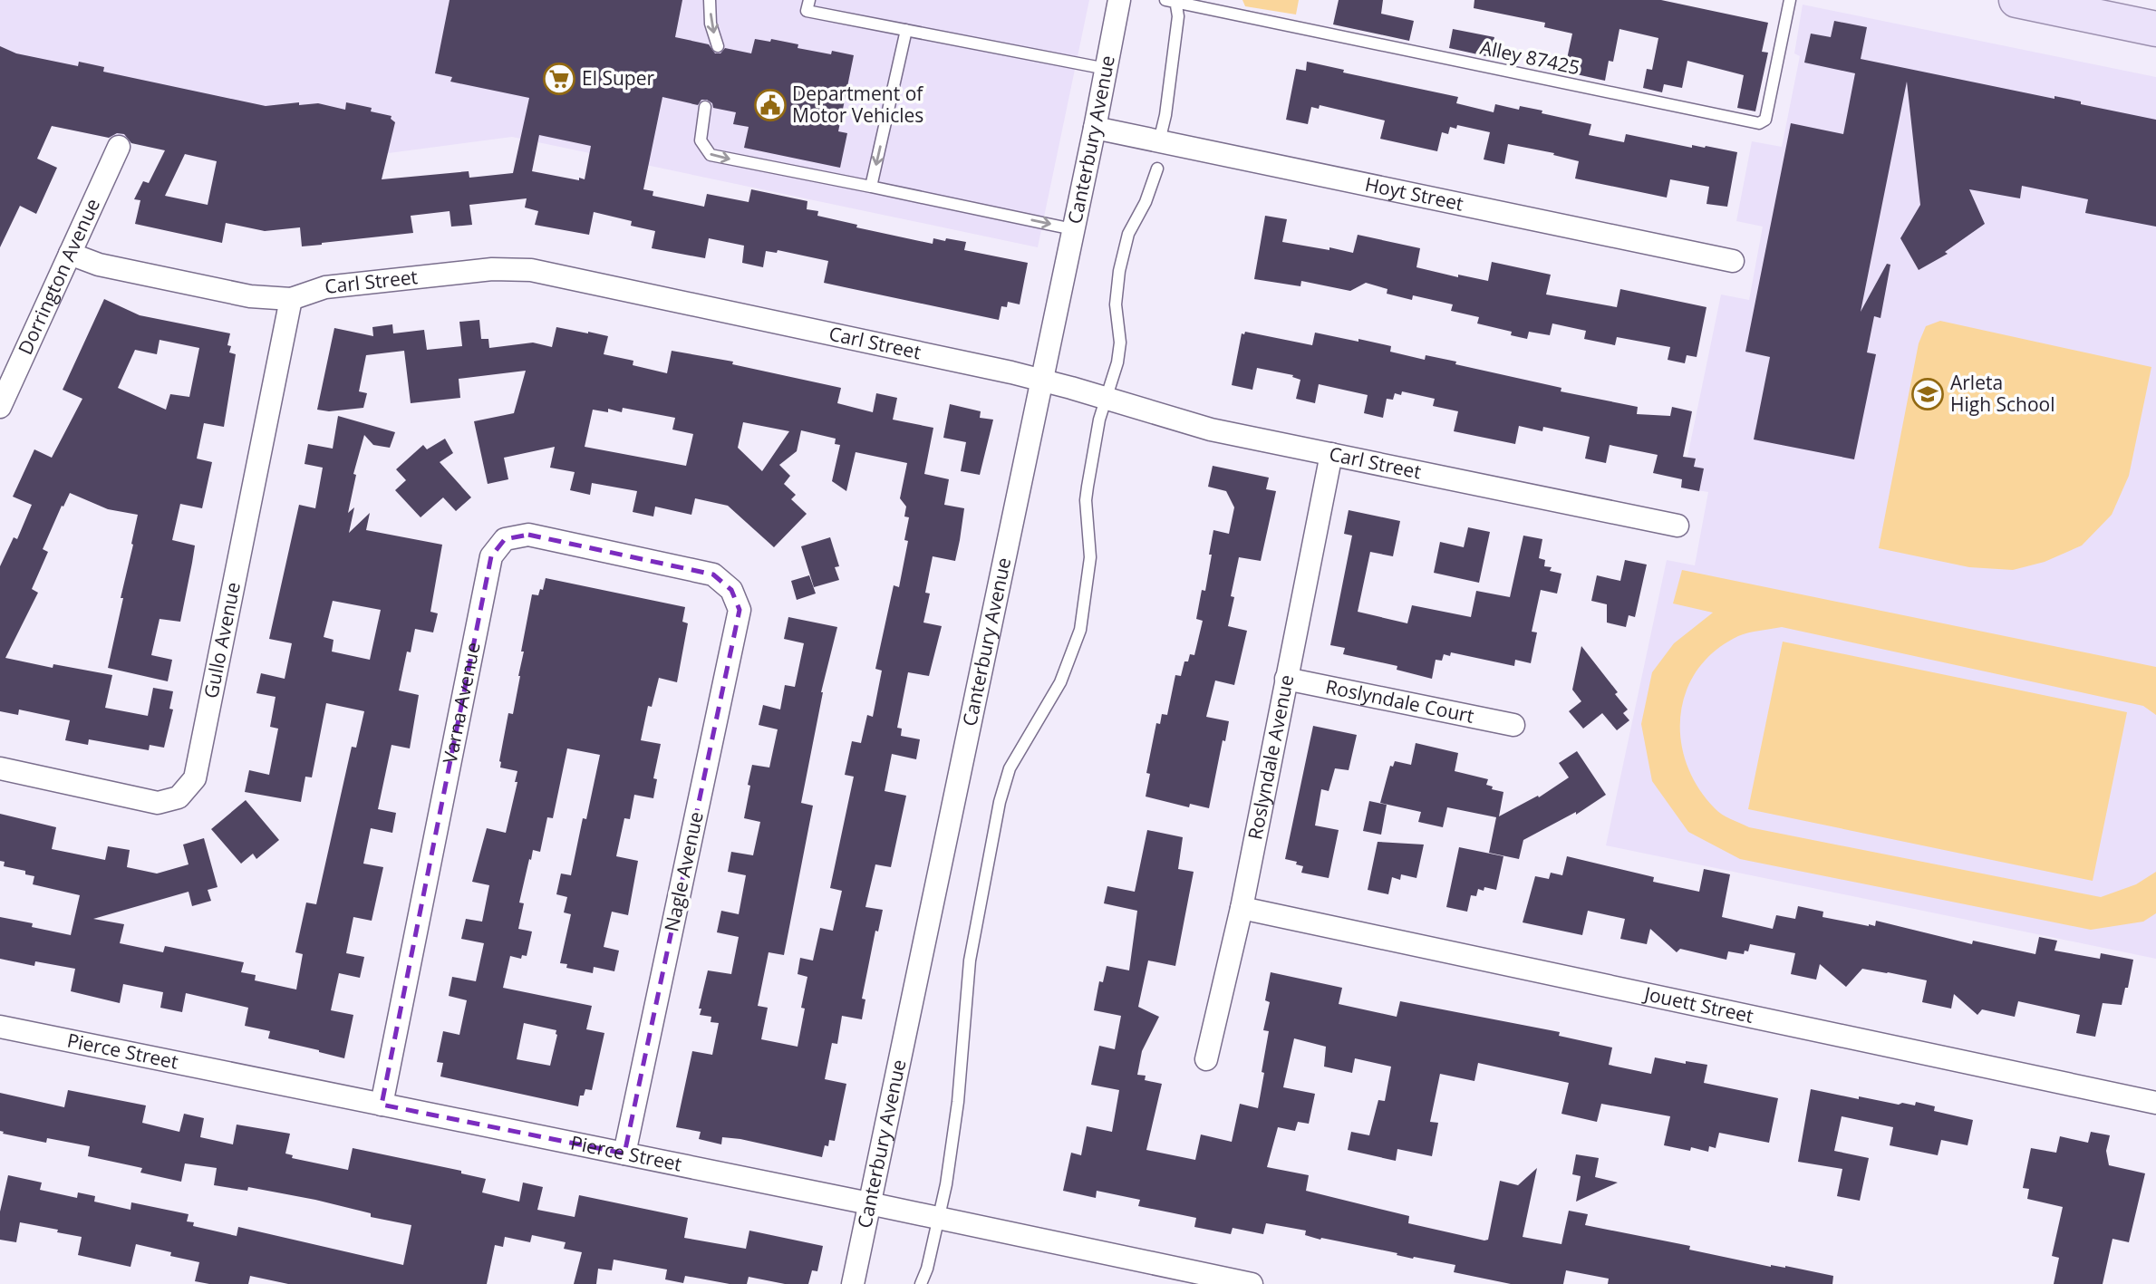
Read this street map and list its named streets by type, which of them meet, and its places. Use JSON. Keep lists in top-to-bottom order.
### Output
{
  "streets": {
    "street": [
      "Canterbury Avenue",
      "Hoyt Street",
      "Dorrington Avenue",
      "Carl Street",
      "Gullo Avenue",
      "Roslyndale Court",
      "Varna Avenue",
      "Roslyndale Avenue",
      "Nagle Avenue",
      "Jouett Street",
      "Pierce Street"
    ],
    "lane": ["Alley 87425"]
  },
  "crossings": [
    ["Canterbury Avenue", "Hoyt Street"],
    ["Canterbury Avenue", "Carl Street"],
    ["Canterbury Avenue", "Pierce Street"],
    ["Dorrington Avenue", "Carl Street"],
    ["Carl Street", "Gullo Avenue"],
    ["Carl Street", "Roslyndale Avenue"],
    ["Roslyndale Court", "Roslyndale Avenue"],
    ["Varna Avenue", "Nagle Avenue"],
    ["Varna Avenue", "Pierce Street"],
    ["Roslyndale Avenue", "Jouett Street"],
    ["Nagle Avenue", "Pierce Street"]
  ],
  "places": {
    "supermarket": ["El Super"],
    "public building": ["Department of Motor Vehicles"],
    "school or university": ["Arleta High School"]
  }
}
